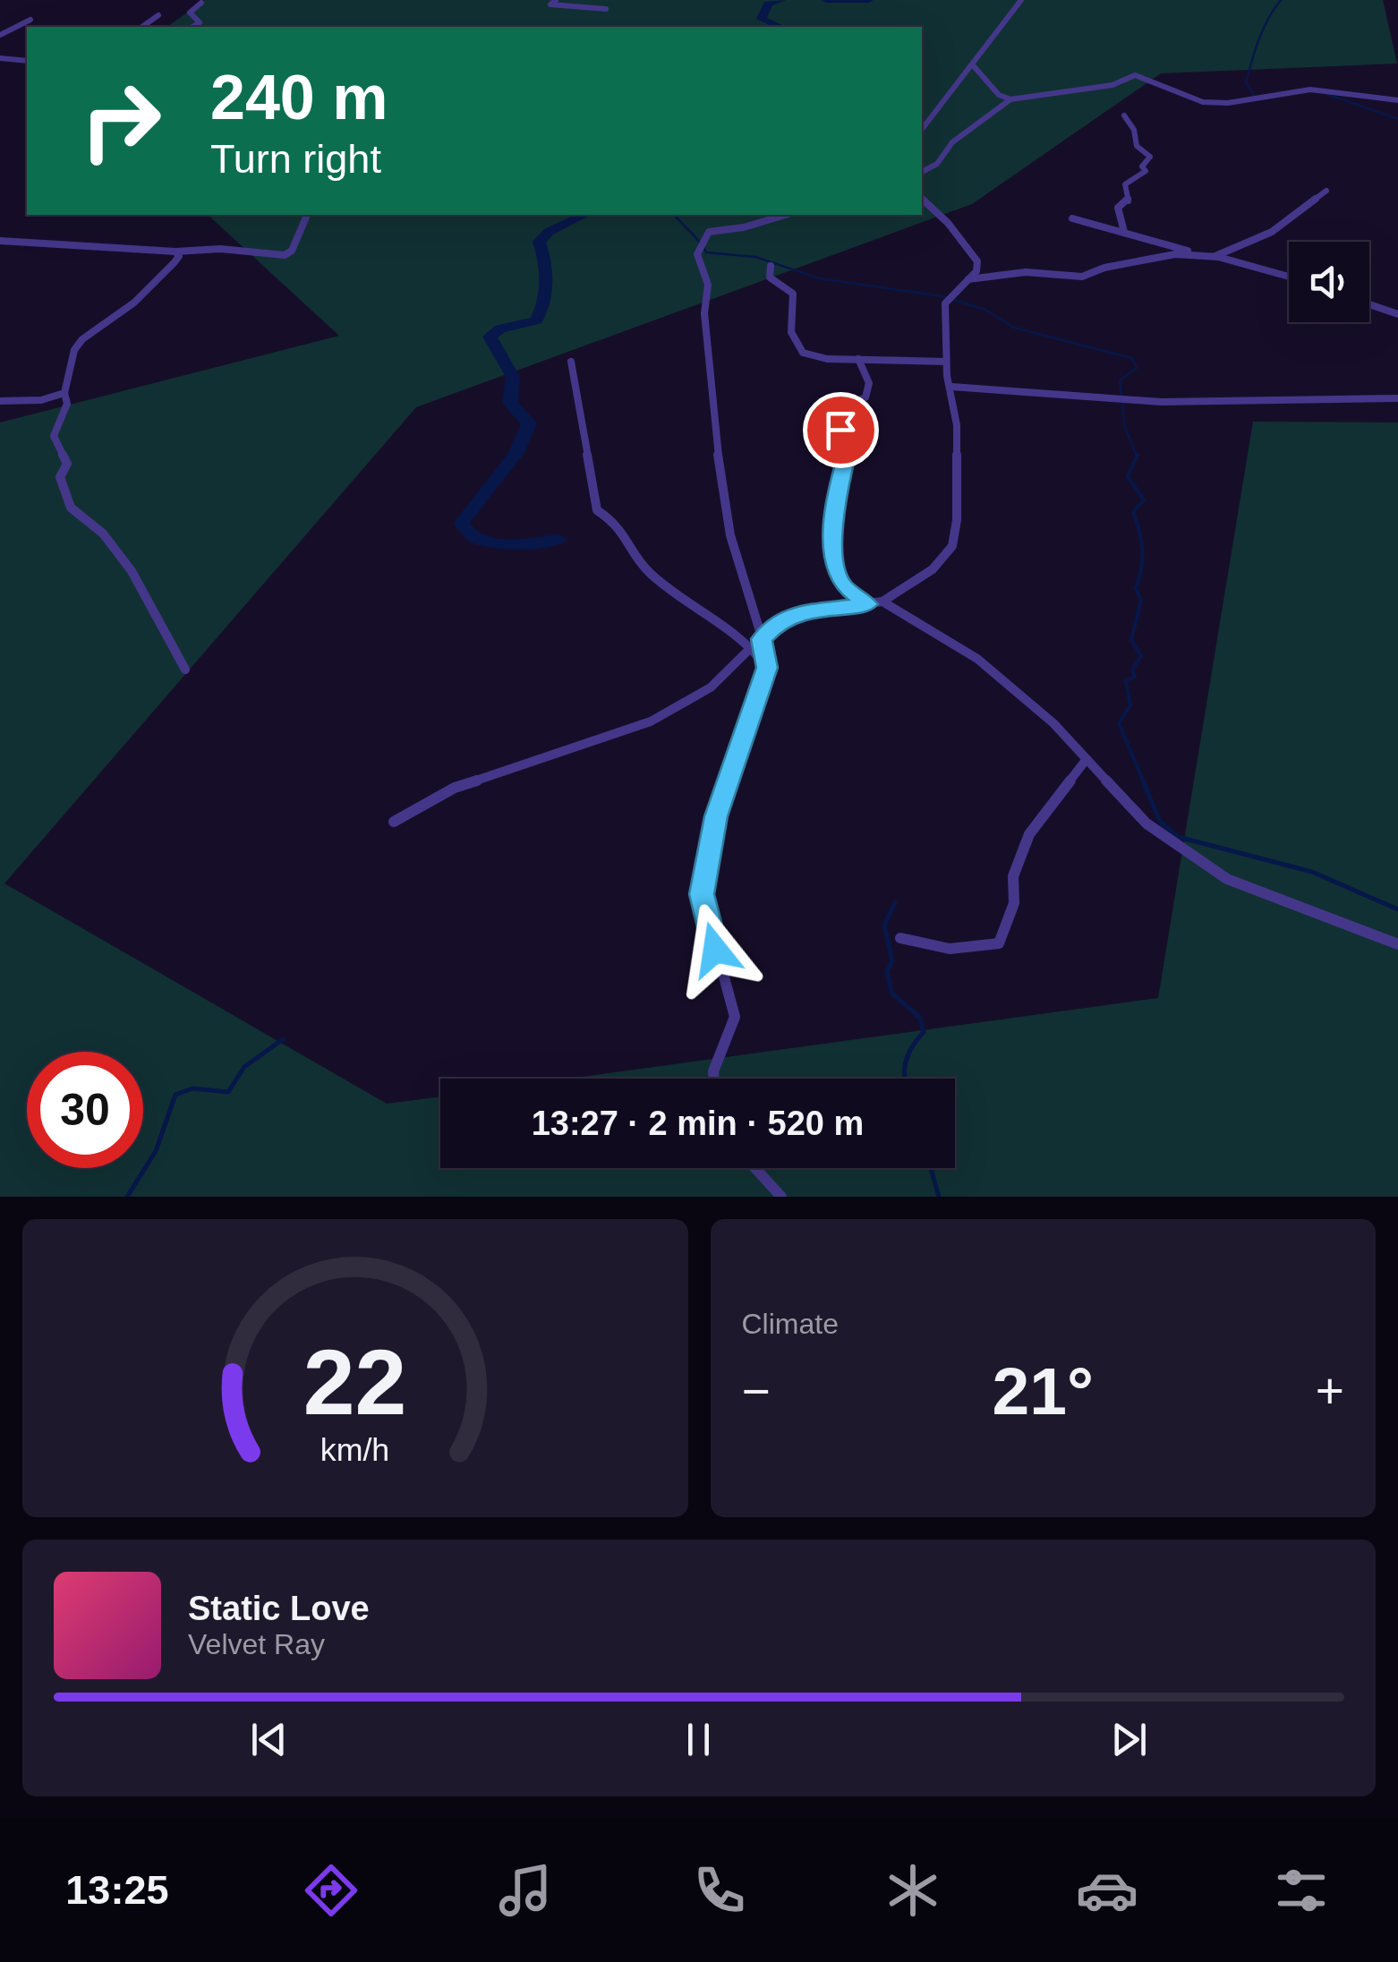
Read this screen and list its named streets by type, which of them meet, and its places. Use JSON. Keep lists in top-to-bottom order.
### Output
{
  "page": {
    "turn": ["240 m", "Turn right"],
    "limit": "30",
    "trip": "13:27 · 2 min · 520 m",
    "tile": "Climate",
    "heat": ["−", "21°", "+"],
    "song": ["Static Love", "Velvet Ray"],
    "tabs": "13:25",
    "gauge": ["22", "km/h"]
  }
}
